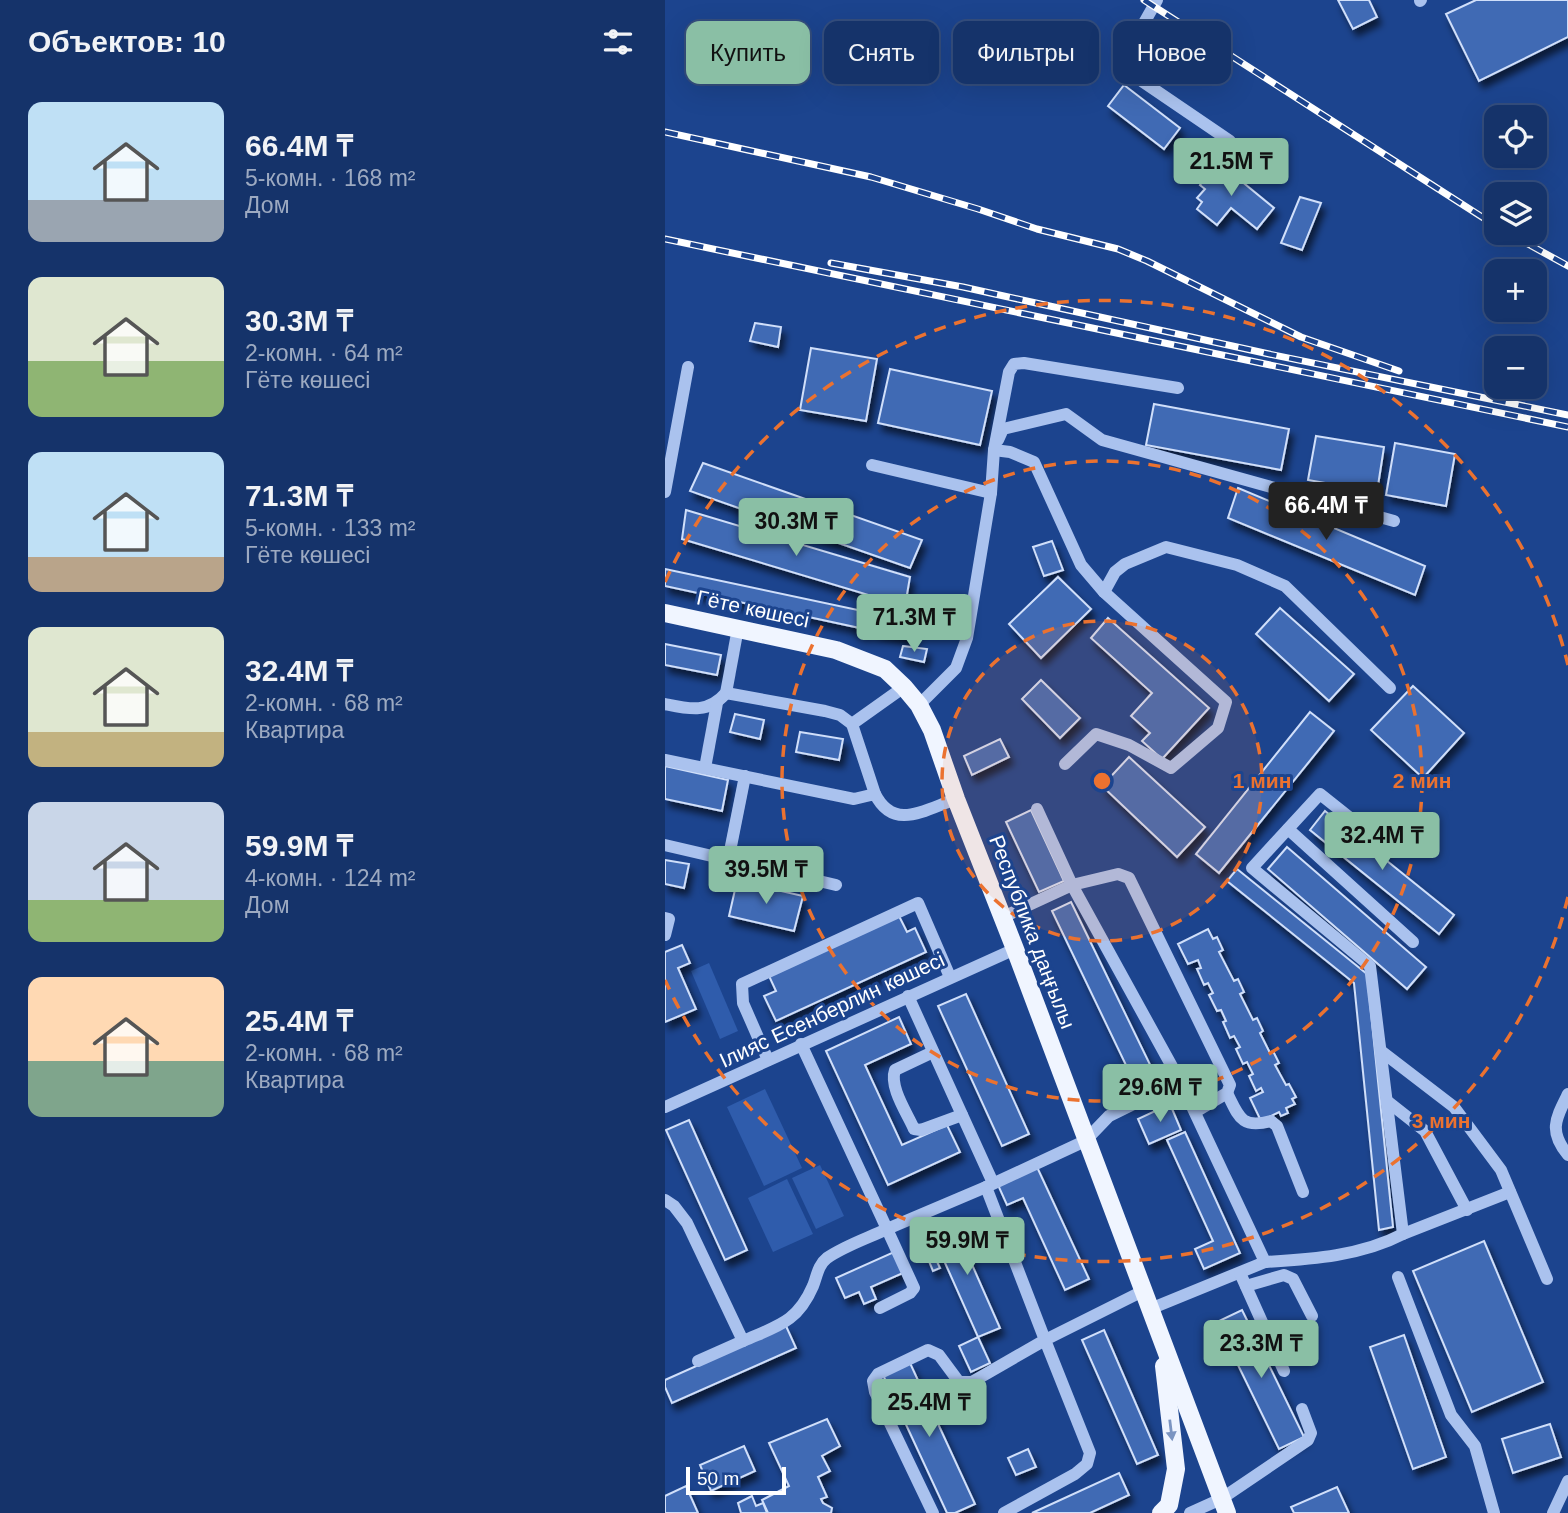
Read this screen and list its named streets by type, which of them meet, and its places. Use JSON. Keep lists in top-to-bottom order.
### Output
{
  "streets": {
    "main road": ["Гёте көшесі", "Республика даңғылы"],
    "street": ["Ілияс Есенберлин көшесі"]
  },
  "crossings": [
    ["Гёте көшесі", "Республика даңғылы"],
    ["Республика даңғылы", "Ілияс Есенберлин көшесі"]
  ],
  "scale_bar": "50 m",
  "page": {
    "heading": "Объектов: 10",
    "chip": [
      "Купить",
      "Снять",
      "Фильтры",
      "Новое"
    ],
    "list": [
      {
        "name": "66.4M ₸",
        "note": "5-комн. · 168 m² · Дом"
      },
      {
        "name": "30.3M ₸",
        "note": "2-комн. · 64 m² · Гёте көшесі"
      },
      {
        "name": "71.3M ₸",
        "note": "5-комн. · 133 m² · Гёте көшесі"
      },
      {
        "name": "32.4M ₸",
        "note": "2-комн. · 68 m² · Квартира"
      },
      {
        "name": "59.9M ₸",
        "note": "4-комн. · 124 m² · Дом"
      },
      {
        "name": "25.4M ₸",
        "note": "2-комн. · 68 m² · Квартира"
      }
    ],
    "map_buttons": ["+", "−"],
    "price": [
      "21.5M ₸",
      "66.4M ₸",
      "30.3M ₸",
      "71.3M ₸",
      "32.4M ₸",
      "39.5M ₸",
      "29.6M ₸",
      "59.9M ₸",
      "23.3M ₸",
      "25.4M ₸"
    ],
    "scale": "50 m"
  },
  "rings": ["1 мин", "2 мин", "3 мин"]
}
